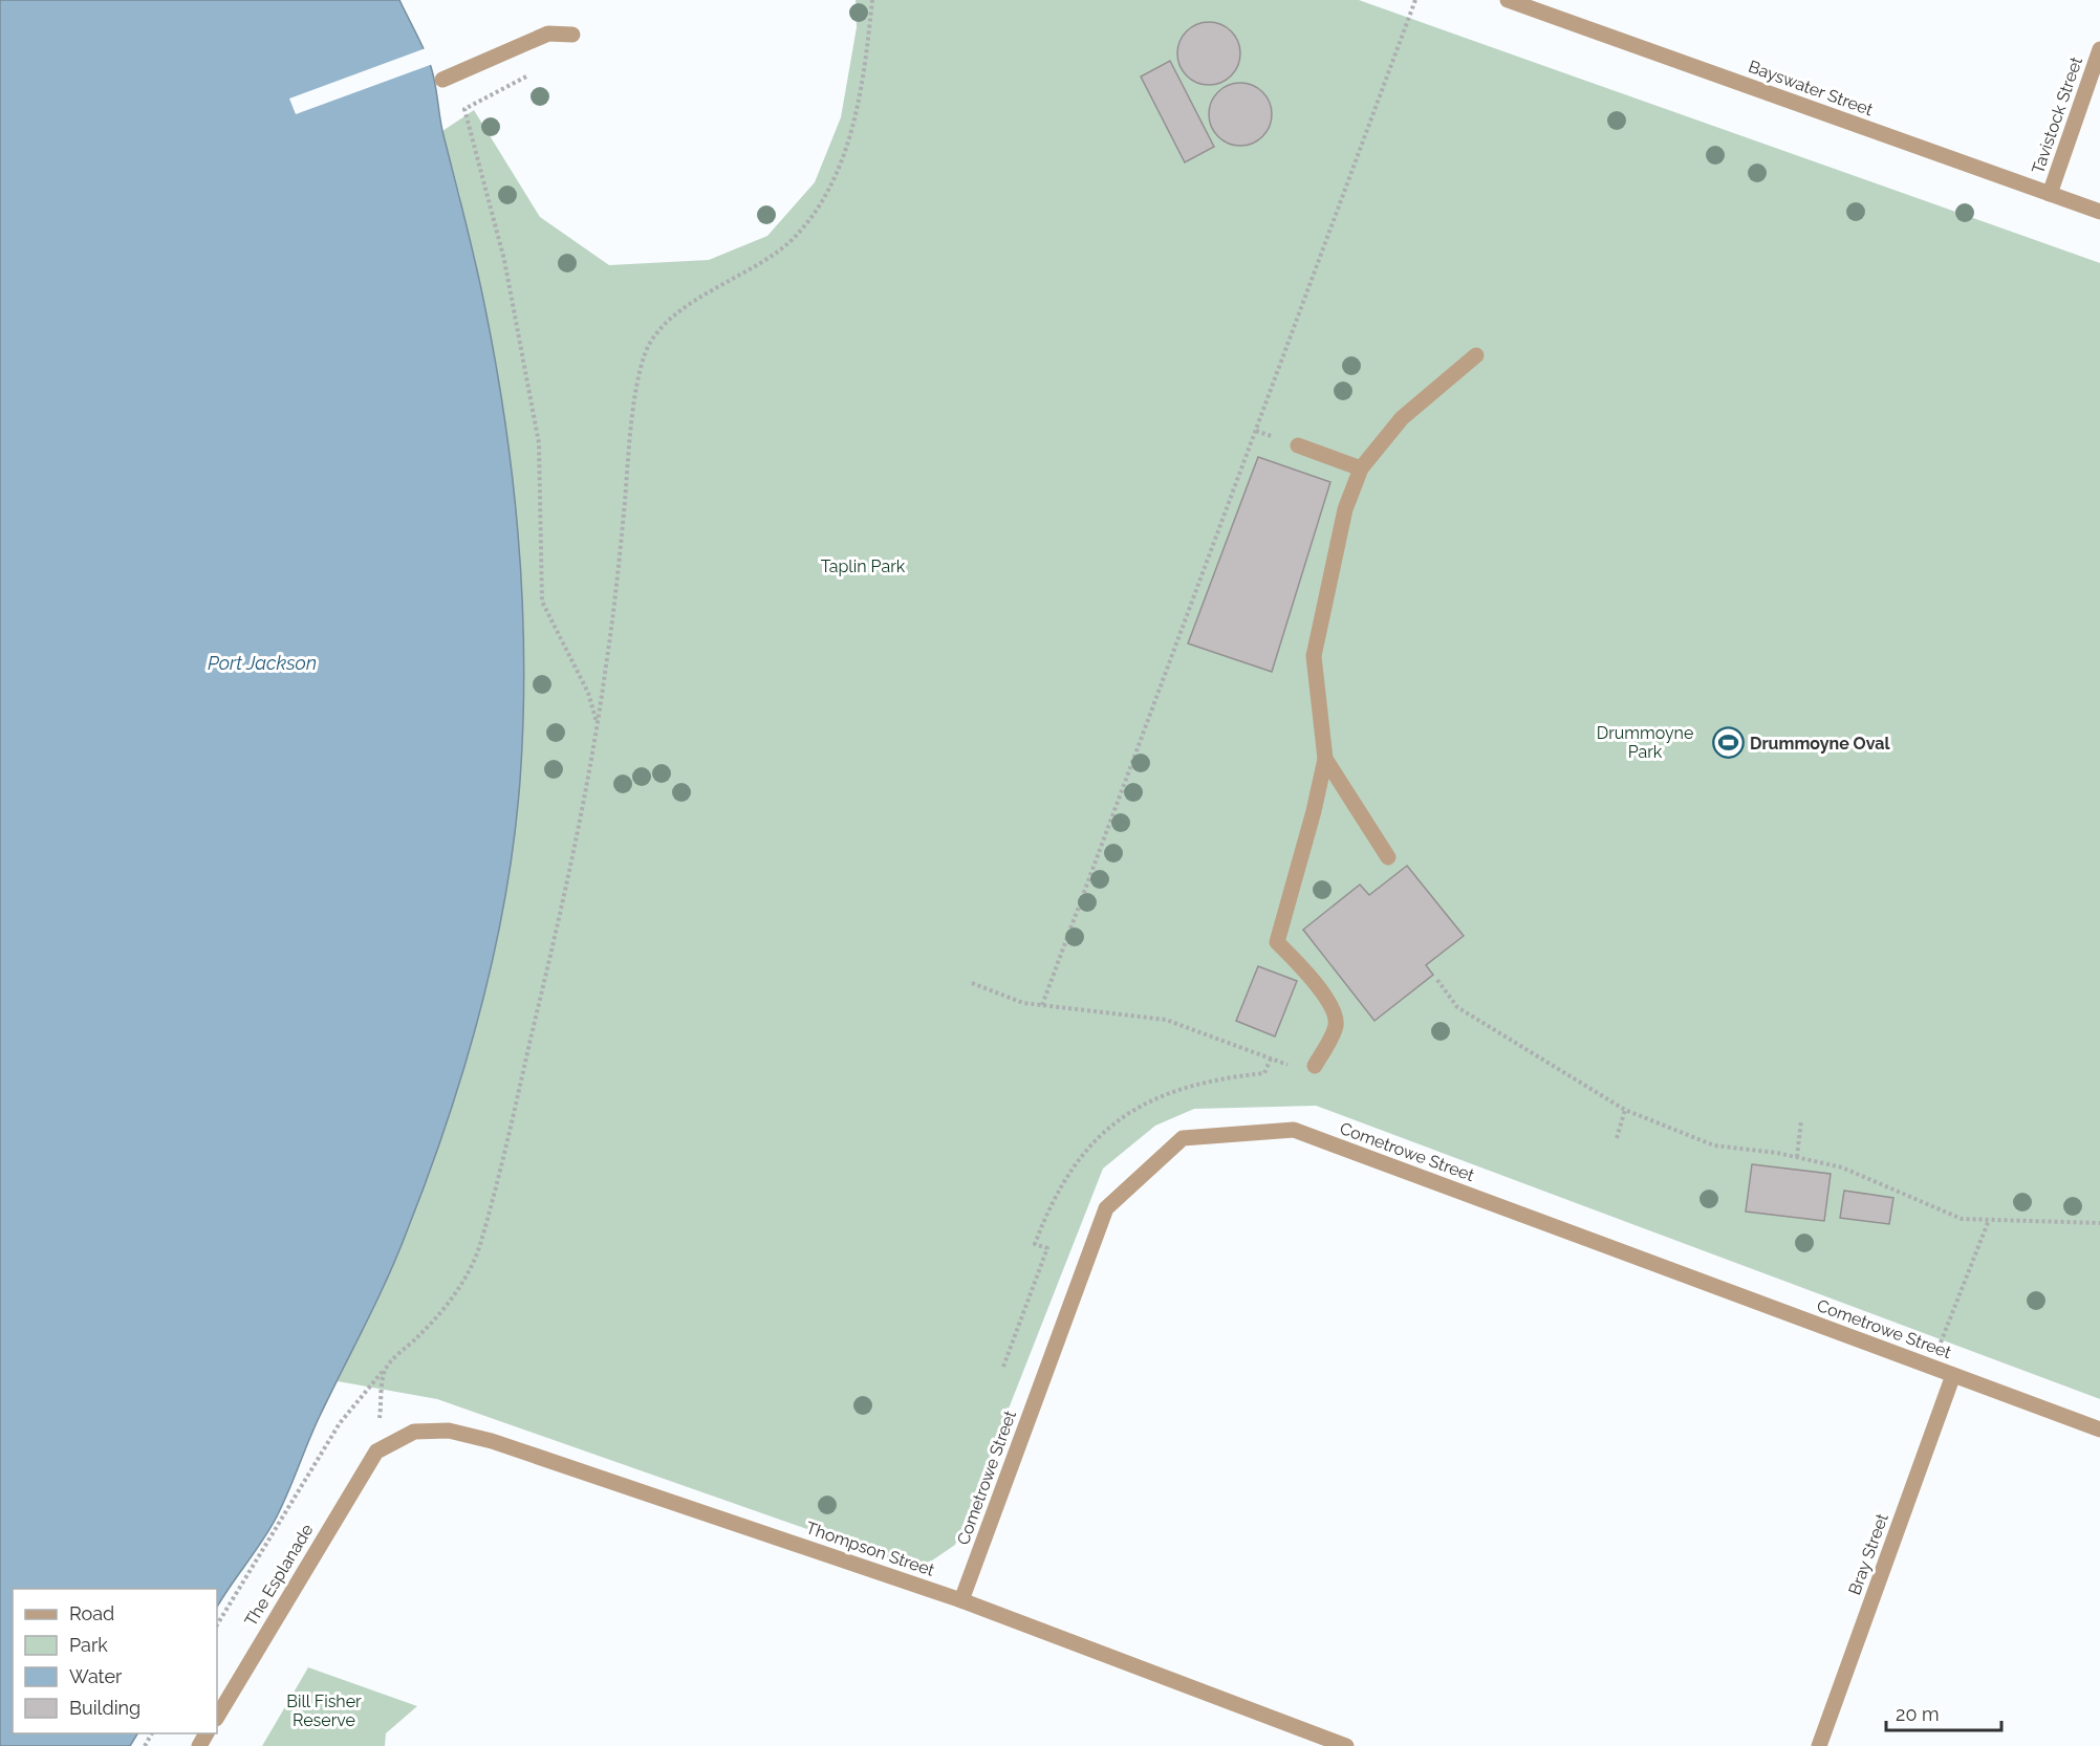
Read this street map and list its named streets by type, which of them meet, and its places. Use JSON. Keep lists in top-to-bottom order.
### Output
{
  "streets": {
    "street": [
      "Bayswater Street",
      "Tavistock Street",
      "Cometrowe Street",
      "Thompson Street",
      "Bray Street",
      "The Esplanade"
    ]
  },
  "crossings": [
    ["Bayswater Street", "Tavistock Street"],
    ["Cometrowe Street", "Thompson Street"],
    ["Cometrowe Street", "Bray Street"],
    ["Thompson Street", "The Esplanade"]
  ],
  "water": ["Port Jackson"],
  "parks": ["Taplin Park", "Drummoyne Park", "Bill Fisher Reserve"],
  "places": {
    "sports": ["Drummoyne Oval"]
  },
  "legend": [
    "Road",
    "Park",
    "Water",
    "Building"
  ],
  "scale_bar": "20 m"
}
